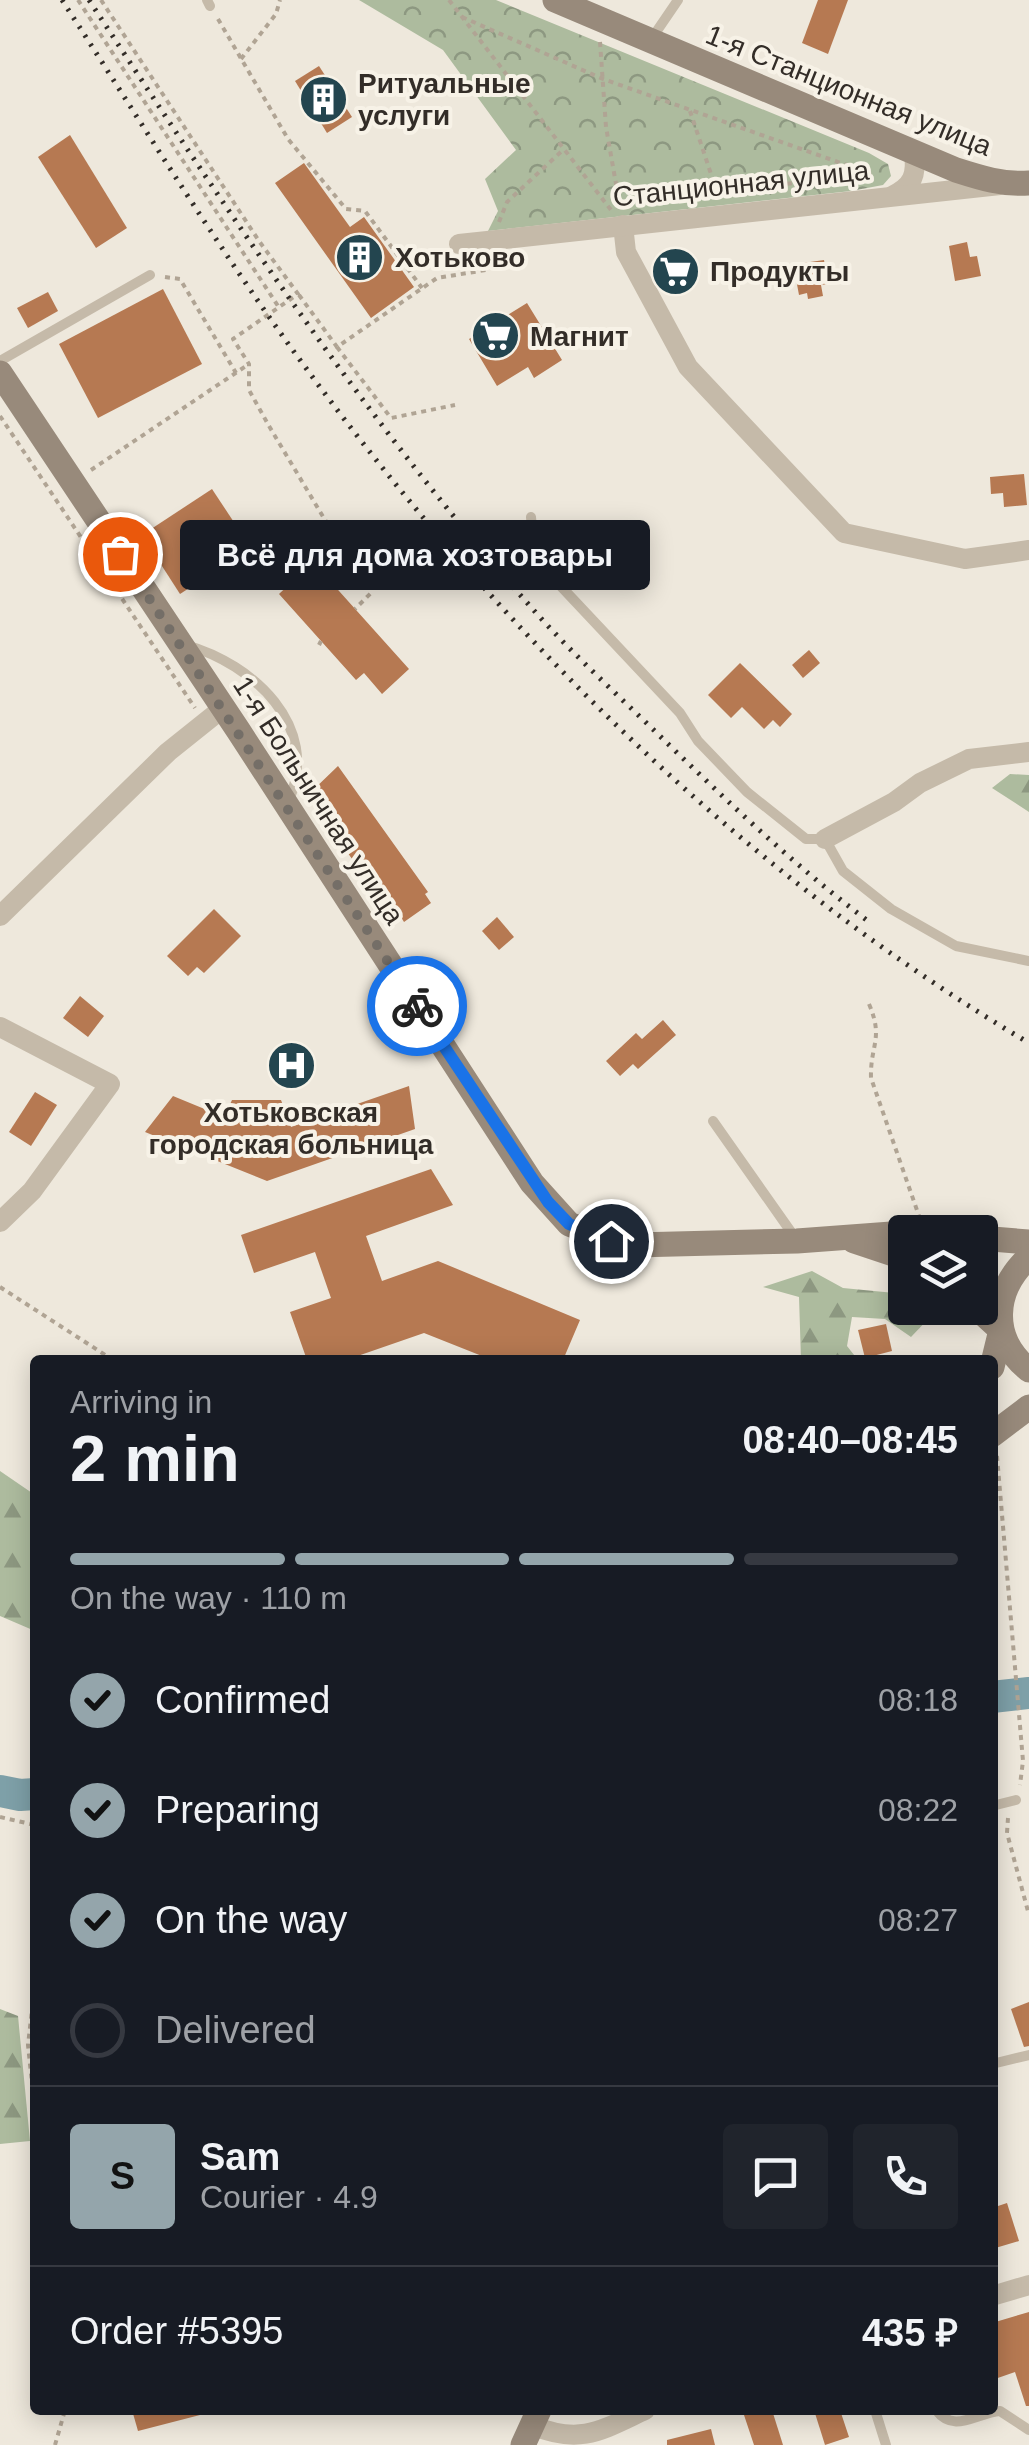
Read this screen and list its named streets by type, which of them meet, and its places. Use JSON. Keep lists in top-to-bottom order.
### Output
{
  "streets": {
    "main road": ["1-я Станционная улица", "1-я Больничная улица"],
    "street": ["Станционная улица"]
  },
  "crossings": [
    ["1-я Станционная улица", "Станционная улица"]
  ],
  "places": {
    "building": ["Ритуальные услуги", "Хотьково"],
    "supermarket": ["Продукты", "Магнит"],
    "other": ["Всё для дома хозтовары"],
    "hospital": ["Хотьковская городская больница"]
  },
  "page": {
    "bubble": "Всё для дома хозтовары",
    "heading": ["2 min", "Arriving in", "08:40–08:45"],
    "panel": [
      "Sam",
      "Courier · 4.9",
      "Order #5395",
      "435 ₽"
    ],
    "bar": "On the way · 110 m",
    "list": [
      ["Confirmed", "08:18"],
      ["Preparing", "08:22"],
      ["On the way", "08:27"],
      "Delivered"
    ],
    "round": "S"
  }
}
